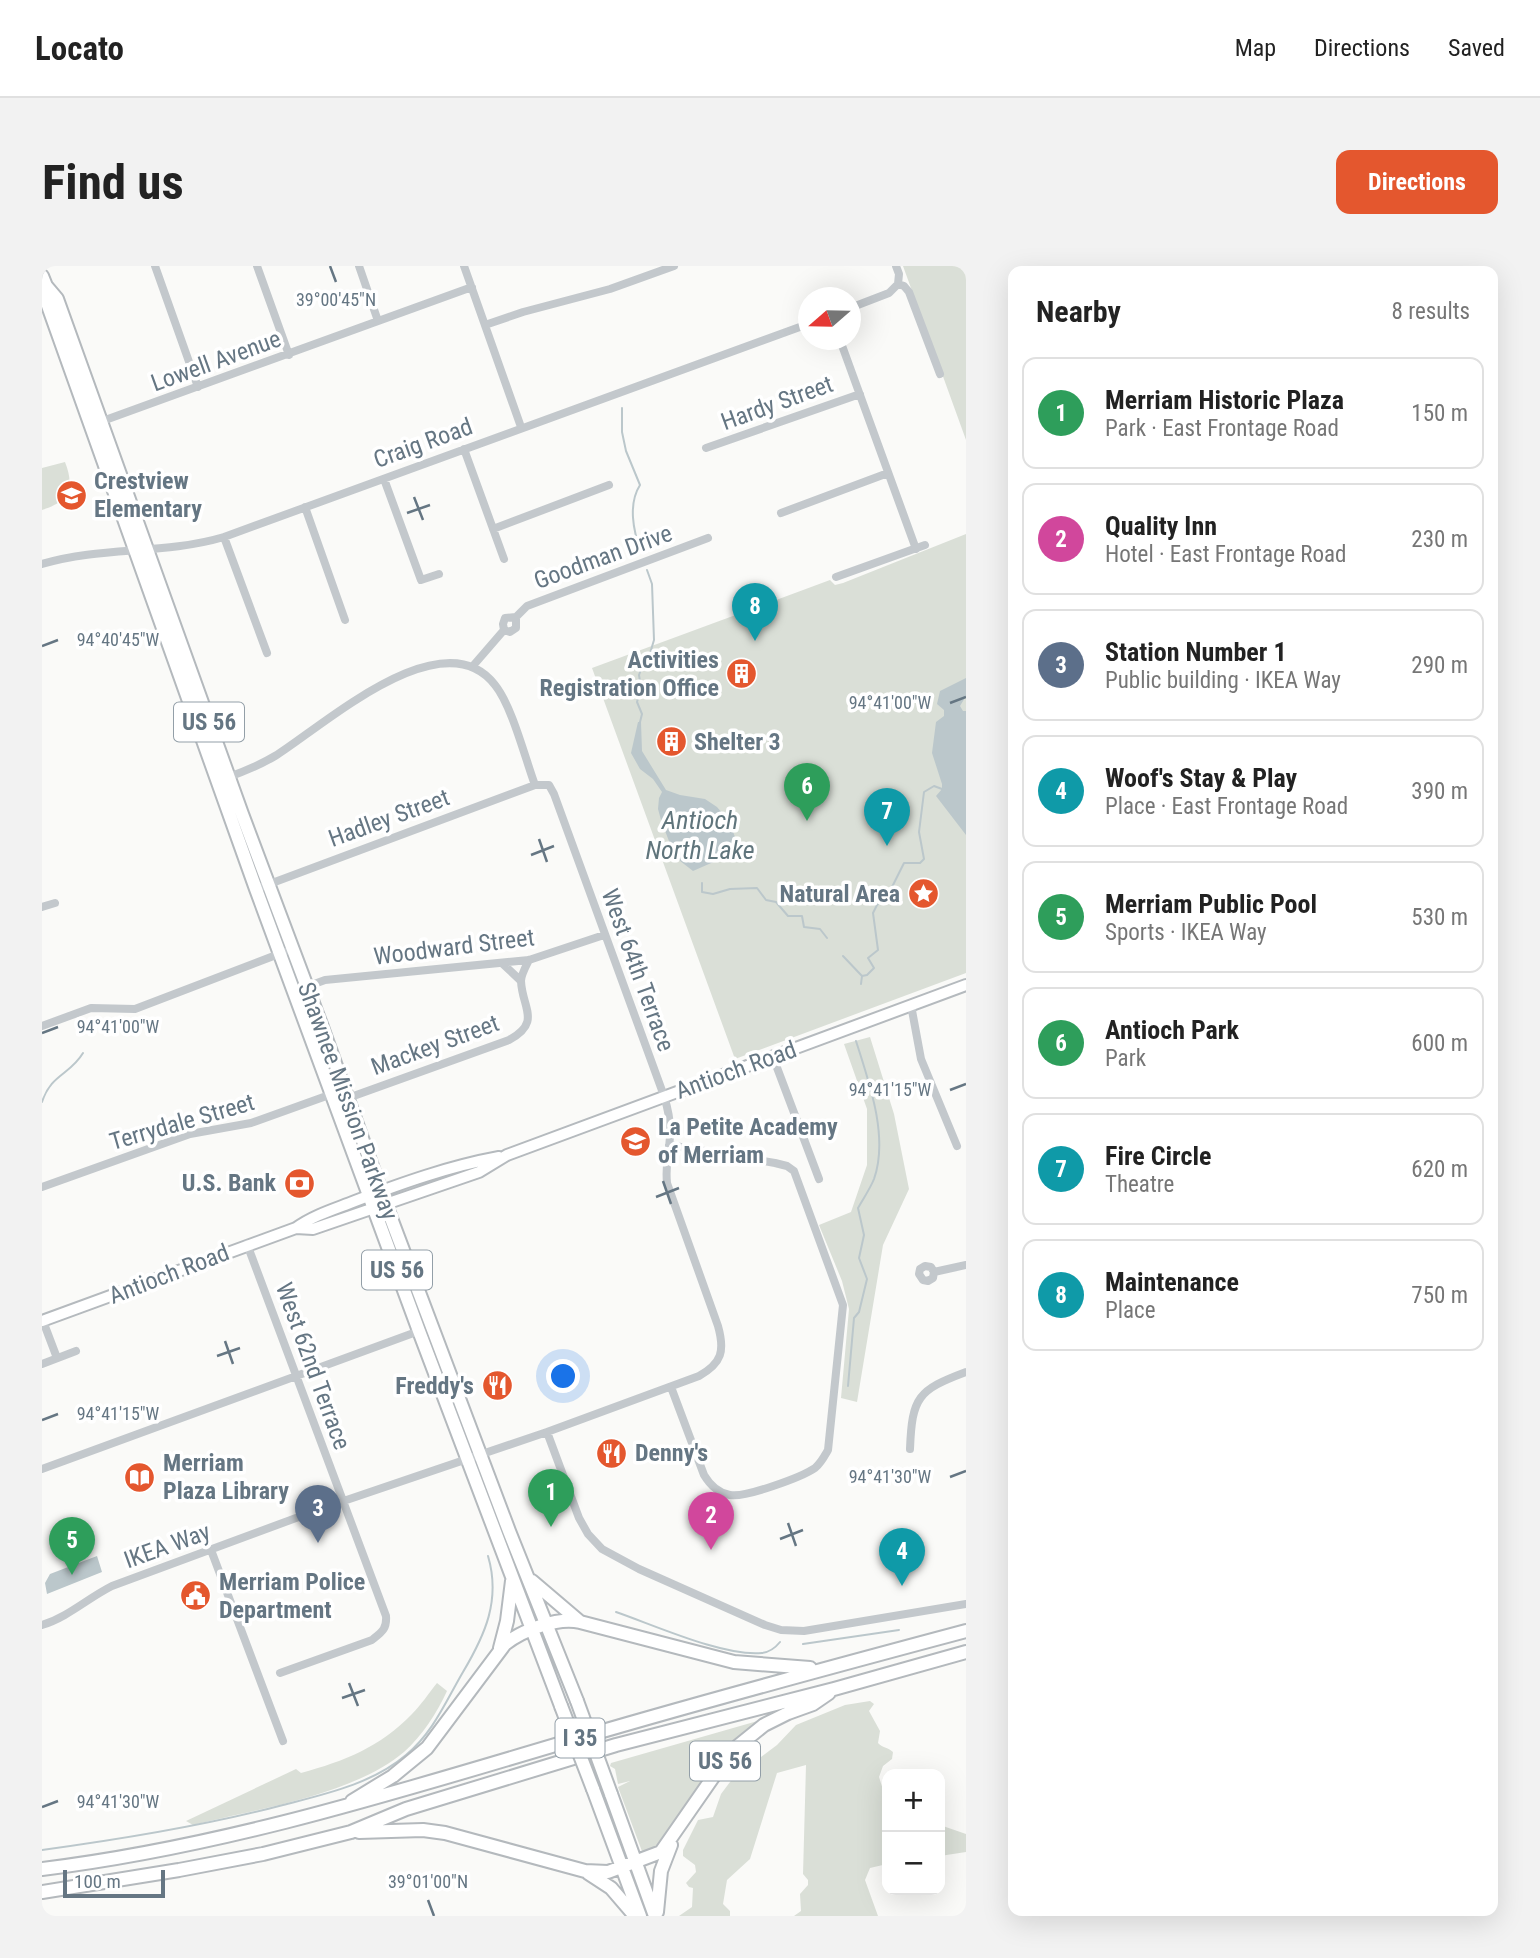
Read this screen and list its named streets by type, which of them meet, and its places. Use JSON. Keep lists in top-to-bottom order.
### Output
{
  "streets": {
    "highway": ["US 56", "Shawnee Mission Parkway", "I 35"],
    "main road": ["Antioch Road"],
    "street": [
      "Lowell Avenue",
      "Hardy Street",
      "Craig Road",
      "Goodman Drive",
      "Hadley Street",
      "Woodward Street",
      "West 64th Terrace",
      "Mackey Street",
      "Terrydale Street",
      "West 62nd Terrace",
      "IKEA Way"
    ]
  },
  "crossings": [
    ["Lowell Avenue", "Shawnee Mission Parkway"],
    ["Craig Road", "Shawnee Mission Parkway"],
    ["Goodman Drive", "West 64th Terrace"],
    ["US 56", "Shawnee Mission Parkway"],
    ["US 56", "I 35"],
    ["Hadley Street", "West 64th Terrace"],
    ["Hadley Street", "Shawnee Mission Parkway"],
    ["Woodward Street", "West 64th Terrace"],
    ["Woodward Street", "Shawnee Mission Parkway"],
    ["West 64th Terrace", "Antioch Road"],
    ["West 64th Terrace", "IKEA Way"],
    ["Mackey Street", "Shawnee Mission Parkway"],
    ["Antioch Road", "Shawnee Mission Parkway"],
    ["Antioch Road", "West 62nd Terrace"],
    ["Shawnee Mission Parkway", "Terrydale Street"],
    ["Shawnee Mission Parkway", "IKEA Way"],
    ["West 62nd Terrace", "IKEA Way"]
  ],
  "water": ["Antioch North Lake"],
  "places": {
    "school or university": ["Crestview Elementary", "La Petite Academy of Merriam"],
    "building": ["Activities Registration Office", "Shelter 3"],
    "place": ["Natural Area"],
    "bank": ["U.S. Bank"],
    "restaurant": ["Freddy's", "Denny's"],
    "library": ["Merriam Plaza Library"],
    "public building": ["Merriam Police Department"]
  },
  "scale_bar": "100 m",
  "north": "left",
  "page": {
    "header": "Locato",
    "nav": ["Map", "Directions", "Saved"],
    "buttons": "Directions",
    "title": "Find us",
    "heading": ["Nearby", "8 results"],
    "list": [
      {
        "mark": "1",
        "name": "Merriam Historic Plaza",
        "note": "Park · East Frontage Road",
        "value": "150 m"
      },
      {
        "mark": "2",
        "name": "Quality Inn",
        "note": "Hotel · East Frontage Road",
        "value": "230 m"
      },
      {
        "mark": "3",
        "name": "Station Number 1",
        "note": "Public building · IKEA Way",
        "value": "290 m"
      },
      {
        "mark": "4",
        "name": "Woof's Stay & Play",
        "note": "Place · East Frontage Road",
        "value": "390 m"
      },
      {
        "mark": "5",
        "name": "Merriam Public Pool",
        "note": "Sports · IKEA Way",
        "value": "530 m"
      },
      {
        "mark": "6",
        "name": "Antioch Park",
        "note": "Park",
        "value": "600 m"
      },
      {
        "mark": "7",
        "name": "Fire Circle",
        "note": "Theatre",
        "value": "620 m"
      },
      {
        "mark": "8",
        "name": "Maintenance",
        "note": "Place",
        "value": "750 m"
      }
    ],
    "pins": [
      "8",
      "6",
      "7",
      "1",
      "3",
      "2",
      "5",
      "4"
    ],
    "map_buttons": ["+", "−"],
    "scale": "100 m"
  },
  "coordinates": [
    "39°00'45\"N",
    "94°40'45\"W",
    "94°41'00\"W",
    "94°41'15\"W",
    "94°41'30\"W",
    "39°01'00\"N"
  ]
}
